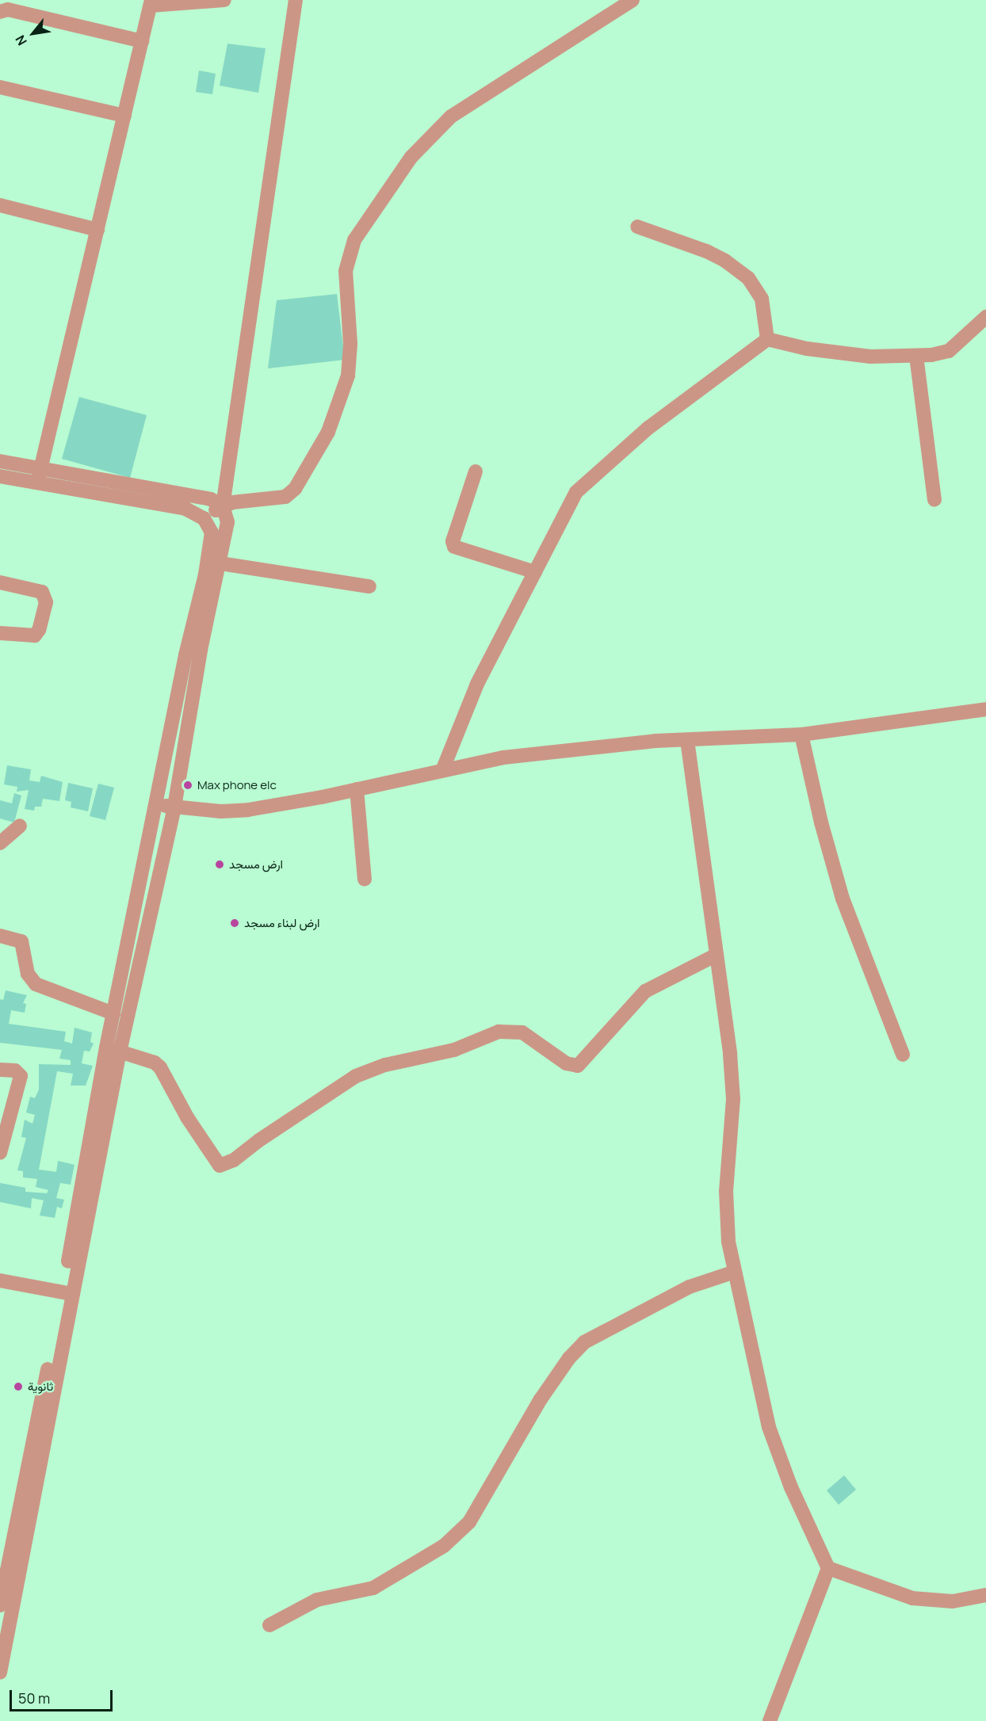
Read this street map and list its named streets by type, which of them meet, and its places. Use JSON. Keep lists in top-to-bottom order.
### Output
{
  "places": [
    "Max phone elc",
    "ارض مسجد",
    "ارض لبناء مسجد",
    "ثانوية"
  ],
  "scale_bar": "50 m",
  "north": "bottom left"
}
